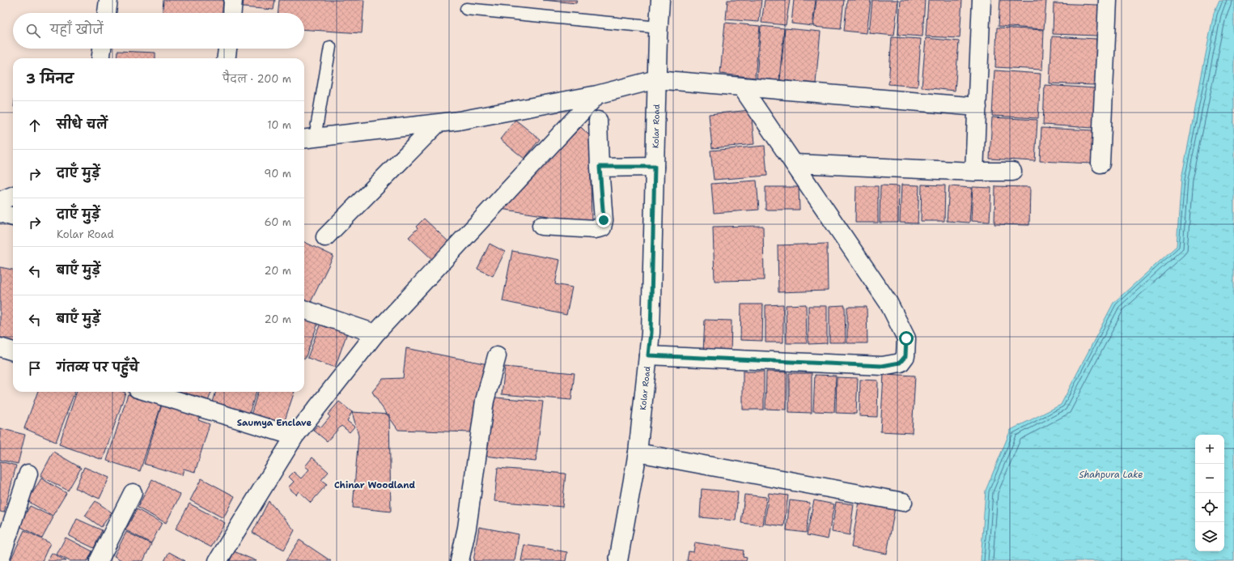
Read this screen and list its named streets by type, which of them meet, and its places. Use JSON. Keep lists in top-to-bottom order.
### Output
{
  "streets": {
    "street": ["Kolar Road"]
  },
  "districts": ["Saumya Enclave", "Chinar Woodland"],
  "water": ["Shahpura Lake"],
  "page": {
    "search": "यहाँ खोजें",
    "heading": ["3 मिनट", "पैदल · 200 m"],
    "list": [
      ["सीधे चलें", "10 m"],
      ["दाएँ मुड़ें", "90 m"],
      ["दाएँ मुड़ें", "Kolar Road", "60 m"],
      ["बाएँ मुड़ें", "20 m"],
      ["बाएँ मुड़ें", "20 m"],
      "गंतव्य पर पहुँचे"
    ],
    "map_buttons": ["+", "−"]
  }
}
